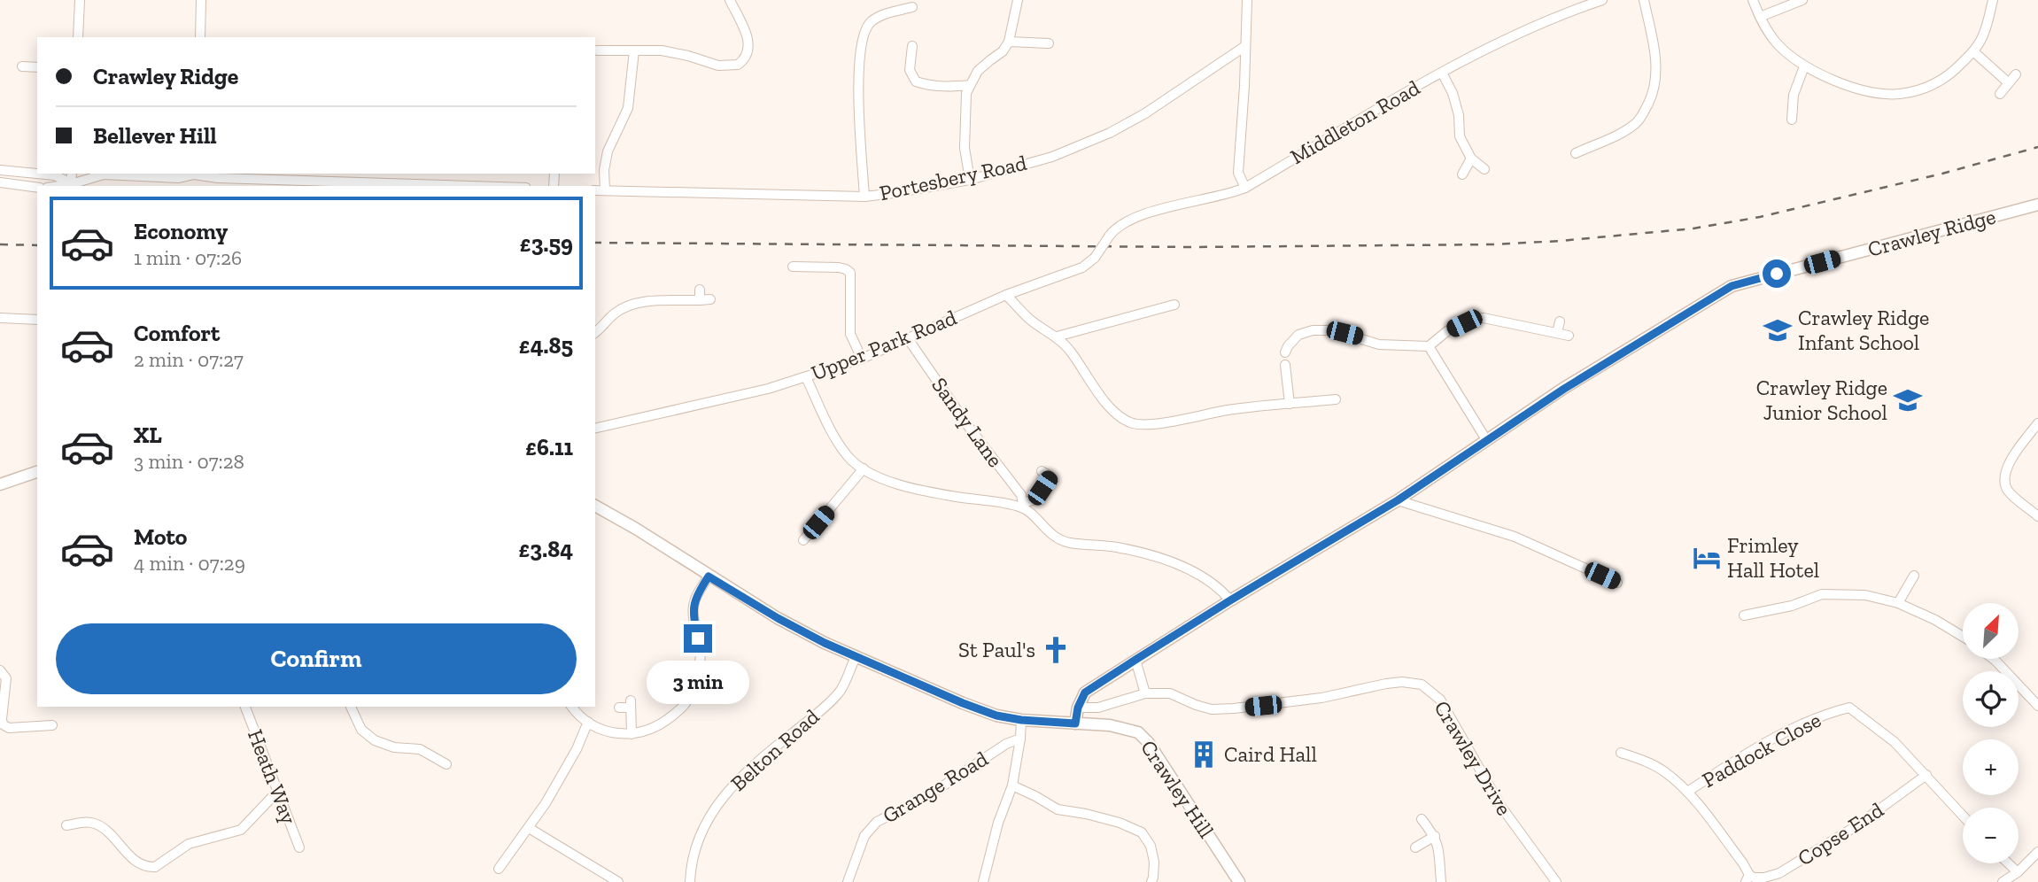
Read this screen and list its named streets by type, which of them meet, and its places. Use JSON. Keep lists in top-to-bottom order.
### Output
{
  "streets": {
    "street": [
      "Middleton Road",
      "Portesbery Road",
      "Crawley Ridge",
      "Upper Park Road",
      "Sandy Lane",
      "Belton Road",
      "Paddock Close",
      "Crawley Drive",
      "Heath Way",
      "Grange Road",
      "Crawley Hill",
      "Copse End"
    ]
  },
  "crossings": [
    ["Middleton Road", "Upper Park Road"],
    ["Crawley Ridge", "Sandy Lane"],
    ["Crawley Ridge", "Crawley Drive"],
    ["Upper Park Road", "Sandy Lane"],
    ["Belton Road", "Crawley Hill"],
    ["Paddock Close", "Copse End"]
  ],
  "places": {
    "school or university": ["Crawley Ridge Infant School", "Crawley Ridge Junior School"],
    "hotel": ["Frimley Hall Hotel"],
    "church": ["St Paul's"],
    "building": ["Caird Hall"]
  },
  "north": "top right",
  "page": {
    "banner": ["Crawley Ridge", "Bellever Hill"],
    "list": [
      {
        "name": "Economy",
        "note": "1 min · 07:26",
        "value": "£3.59"
      },
      {
        "name": "Comfort",
        "note": "2 min · 07:27",
        "value": "£4.85"
      },
      {
        "name": "XL",
        "note": "3 min · 07:28",
        "value": "£6.11"
      },
      {
        "name": "Moto",
        "note": "4 min · 07:29",
        "value": "£3.84"
      }
    ],
    "map_buttons": ["+", "−"],
    "buttons": "Confirm",
    "bubble": "3 min"
  }
}
